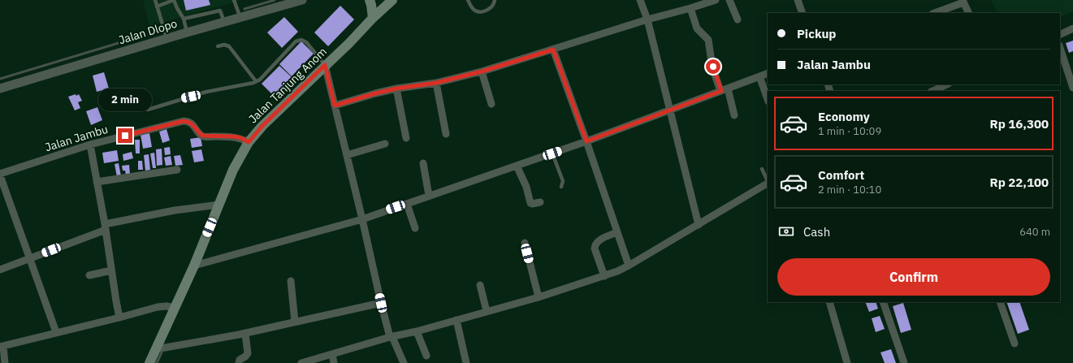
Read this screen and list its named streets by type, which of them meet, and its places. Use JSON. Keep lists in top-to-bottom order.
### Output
{
  "streets": {
    "main road": ["Jalan Tanjung Anom"],
    "street": ["Jalan Dlopo", "Jalan Jambu"]
  },
  "crossings": [
    ["Jalan Tanjung Anom", "Jalan Jambu"]
  ],
  "page": {
    "banner": ["Pickup", "Jalan Jambu"],
    "bubble": "2 min",
    "list": [
      {
        "name": "Economy",
        "note": "1 min · 10:09",
        "value": "Rp 16,300"
      },
      {
        "name": "Comfort",
        "note": "2 min · 10:10",
        "value": "Rp 22,100"
      }
    ],
    "pay": ["Cash", "640 m"],
    "buttons": "Confirm"
  }
}
